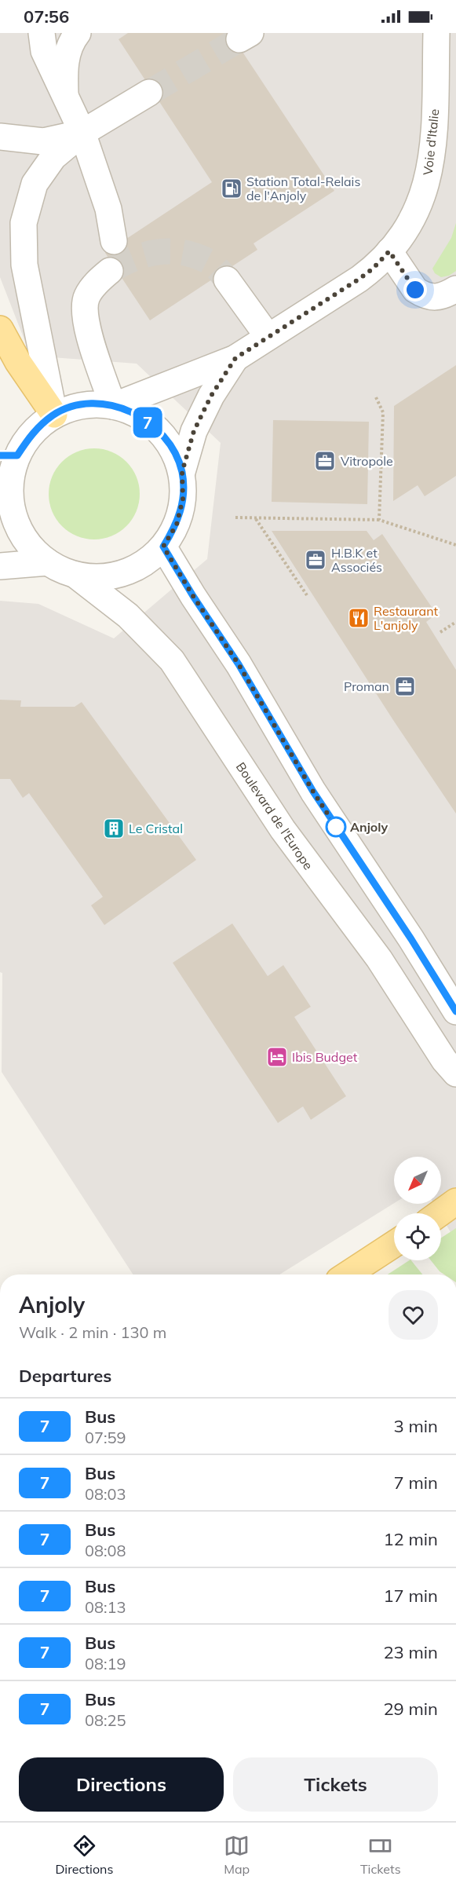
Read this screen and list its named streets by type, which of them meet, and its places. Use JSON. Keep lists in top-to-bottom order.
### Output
{
  "streets": {
    "street": ["Voie d'Italie", "Boulevard de l'Europe"]
  },
  "places": {
    "fuel station": ["Station Total-Relais de l'Anjoly"],
    "office": ["Vitropole", "H.B.K et Associés", "Proman"],
    "restaurant": ["Restaurant L'anjoly"],
    "other": ["Anjoly"],
    "building": ["Le Cristal"],
    "hotel": ["Ibis Budget"]
  },
  "lines": ["bus line 7"],
  "north": "bottom left",
  "page": {
    "status": "07:56",
    "on_map": "7",
    "heading": [
      ["Anjoly", "Walk · 2 min · 130 m"],
      "Departures"
    ],
    "list": [
      {
        "mark": "7",
        "name": "Bus",
        "note": "07:59",
        "value": "3 min"
      },
      {
        "mark": "7",
        "name": "Bus",
        "note": "08:03",
        "value": "7 min"
      },
      {
        "mark": "7",
        "name": "Bus",
        "note": "08:08",
        "value": "12 min"
      },
      {
        "mark": "7",
        "name": "Bus",
        "note": "08:13",
        "value": "17 min"
      },
      {
        "mark": "7",
        "name": "Bus",
        "note": "08:19",
        "value": "23 min"
      },
      {
        "mark": "7",
        "name": "Bus",
        "note": "08:25",
        "value": "29 min"
      }
    ],
    "buttons": ["Directions", "Tickets"],
    "tabs": ["Directions", "Map", "Tickets"]
  }
}
